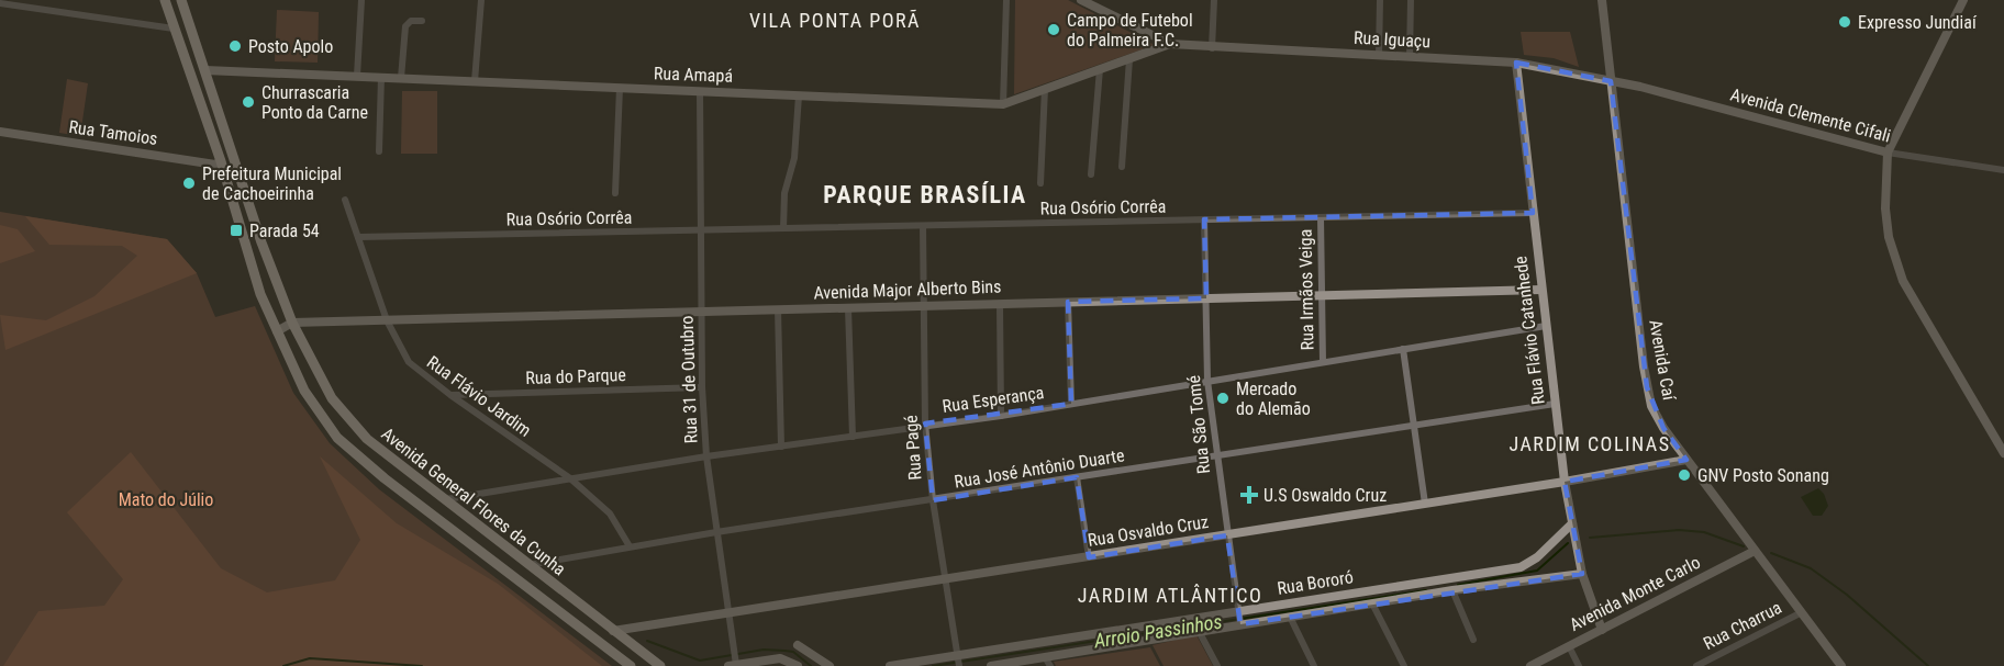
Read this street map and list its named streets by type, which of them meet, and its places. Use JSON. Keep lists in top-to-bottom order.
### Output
{
  "streets": {
    "main road": ["Avenida General Flores da Cunha"],
    "street": [
      "Rua Iguaçu",
      "Rua Amapá",
      "Avenida Clemente Cifali",
      "Rua Tamoios",
      "Rua Osório Corrêa",
      "Avenida Major Alberto Bins",
      "Rua Irmãos Veiga",
      "Rua Flávio Catanhede",
      "Avenida Caí",
      "Rua do Parque",
      "Rua 31 de Outubro",
      "Rua Flávio Jardim",
      "Rua Esperança",
      "Rua São Tomé",
      "Rua Pagé",
      "Rua José Antônio Duarte",
      "Rua Osvaldo Cruz",
      "Rua Bororó",
      "Avenida Monte Carlo",
      "Rua Charrua"
    ]
  },
  "crossings": [
    ["Rua Iguaçu", "Rua Amapá"],
    ["Rua Iguaçu", "Avenida Clemente Cifali"],
    ["Rua Iguaçu", "Rua Flávio Catanhede"],
    ["Rua Iguaçu", "Avenida Caí"],
    ["Rua Amapá", "Rua 31 de Outubro"],
    ["Rua Amapá", "Avenida General Flores da Cunha"],
    ["Avenida Clemente Cifali", "Avenida Caí"],
    ["Rua Tamoios", "Avenida General Flores da Cunha"],
    ["Rua Osório Corrêa", "Rua Irmãos Veiga"],
    ["Rua Osório Corrêa", "Rua Flávio Catanhede"],
    ["Rua Osório Corrêa", "Rua 31 de Outubro"],
    ["Rua Osório Corrêa", "Rua Flávio Jardim"],
    ["Rua Osório Corrêa", "Rua São Tomé"],
    ["Rua Osório Corrêa", "Rua Pagé"],
    ["Avenida Major Alberto Bins", "Rua Irmãos Veiga"],
    ["Avenida Major Alberto Bins", "Rua Flávio Catanhede"],
    ["Avenida Major Alberto Bins", "Rua 31 de Outubro"],
    ["Avenida Major Alberto Bins", "Rua Flávio Jardim"],
    ["Avenida Major Alberto Bins", "Rua São Tomé"],
    ["Avenida Major Alberto Bins", "Rua Pagé"],
    ["Avenida Major Alberto Bins", "Avenida General Flores da Cunha"],
    ["Rua Irmãos Veiga", "Rua Esperança"],
    ["Rua Flávio Catanhede", "Rua Esperança"],
    ["Rua Flávio Catanhede", "Rua José Antônio Duarte"],
    ["Rua Flávio Catanhede", "Rua Osvaldo Cruz"],
    ["Rua Flávio Catanhede", "Rua Bororó"],
    ["Rua Flávio Catanhede", "Avenida Monte Carlo"],
    ["Avenida Caí", "Rua Osvaldo Cruz"],
    ["Avenida Caí", "Avenida Monte Carlo"],
    ["Avenida Caí", "Rua Charrua"],
    ["Rua do Parque", "Rua 31 de Outubro"],
    ["Rua do Parque", "Rua Flávio Jardim"],
    ["Rua 31 de Outubro", "Rua Esperança"],
    ["Rua 31 de Outubro", "Rua José Antônio Duarte"],
    ["Rua 31 de Outubro", "Rua Osvaldo Cruz"],
    ["Rua Flávio Jardim", "Rua Esperança"],
    ["Rua Flávio Jardim", "Rua José Antônio Duarte"],
    ["Rua Esperança", "Rua São Tomé"],
    ["Rua Esperança", "Rua Pagé"],
    ["Rua Esperança", "Avenida General Flores da Cunha"],
    ["Rua São Tomé", "Rua José Antônio Duarte"],
    ["Rua São Tomé", "Rua Osvaldo Cruz"],
    ["Rua São Tomé", "Rua Bororó"],
    ["Rua Pagé", "Rua José Antônio Duarte"],
    ["Rua Pagé", "Rua Osvaldo Cruz"],
    ["Rua Pagé", "Rua Bororó"],
    ["Rua José Antônio Duarte", "Avenida General Flores da Cunha"],
    ["Avenida General Flores da Cunha", "Rua Osvaldo Cruz"]
  ],
  "districts": [
    "VILA PONTA PORÃ",
    "PARQUE BRASÍLIA",
    "JARDIM COLINAS",
    "JARDIM ATLÂNTICO"
  ],
  "water": ["Arroio Passinhos"],
  "parks": ["Mato do Júlio"],
  "places": {
    "other": [
      "Expresso Jundiaí",
      "Campo de Futebol do Palmeira F.C.",
      "Posto Apolo",
      "Churrascaria Ponto da Carne",
      "Prefeitura Municipal de Cachoeirinha",
      "Mercado do Alemão",
      "GNV Posto Sonang"
    ],
    "transit": ["Parada 54"],
    "health": ["U.S Oswaldo Cruz"]
  }
}
